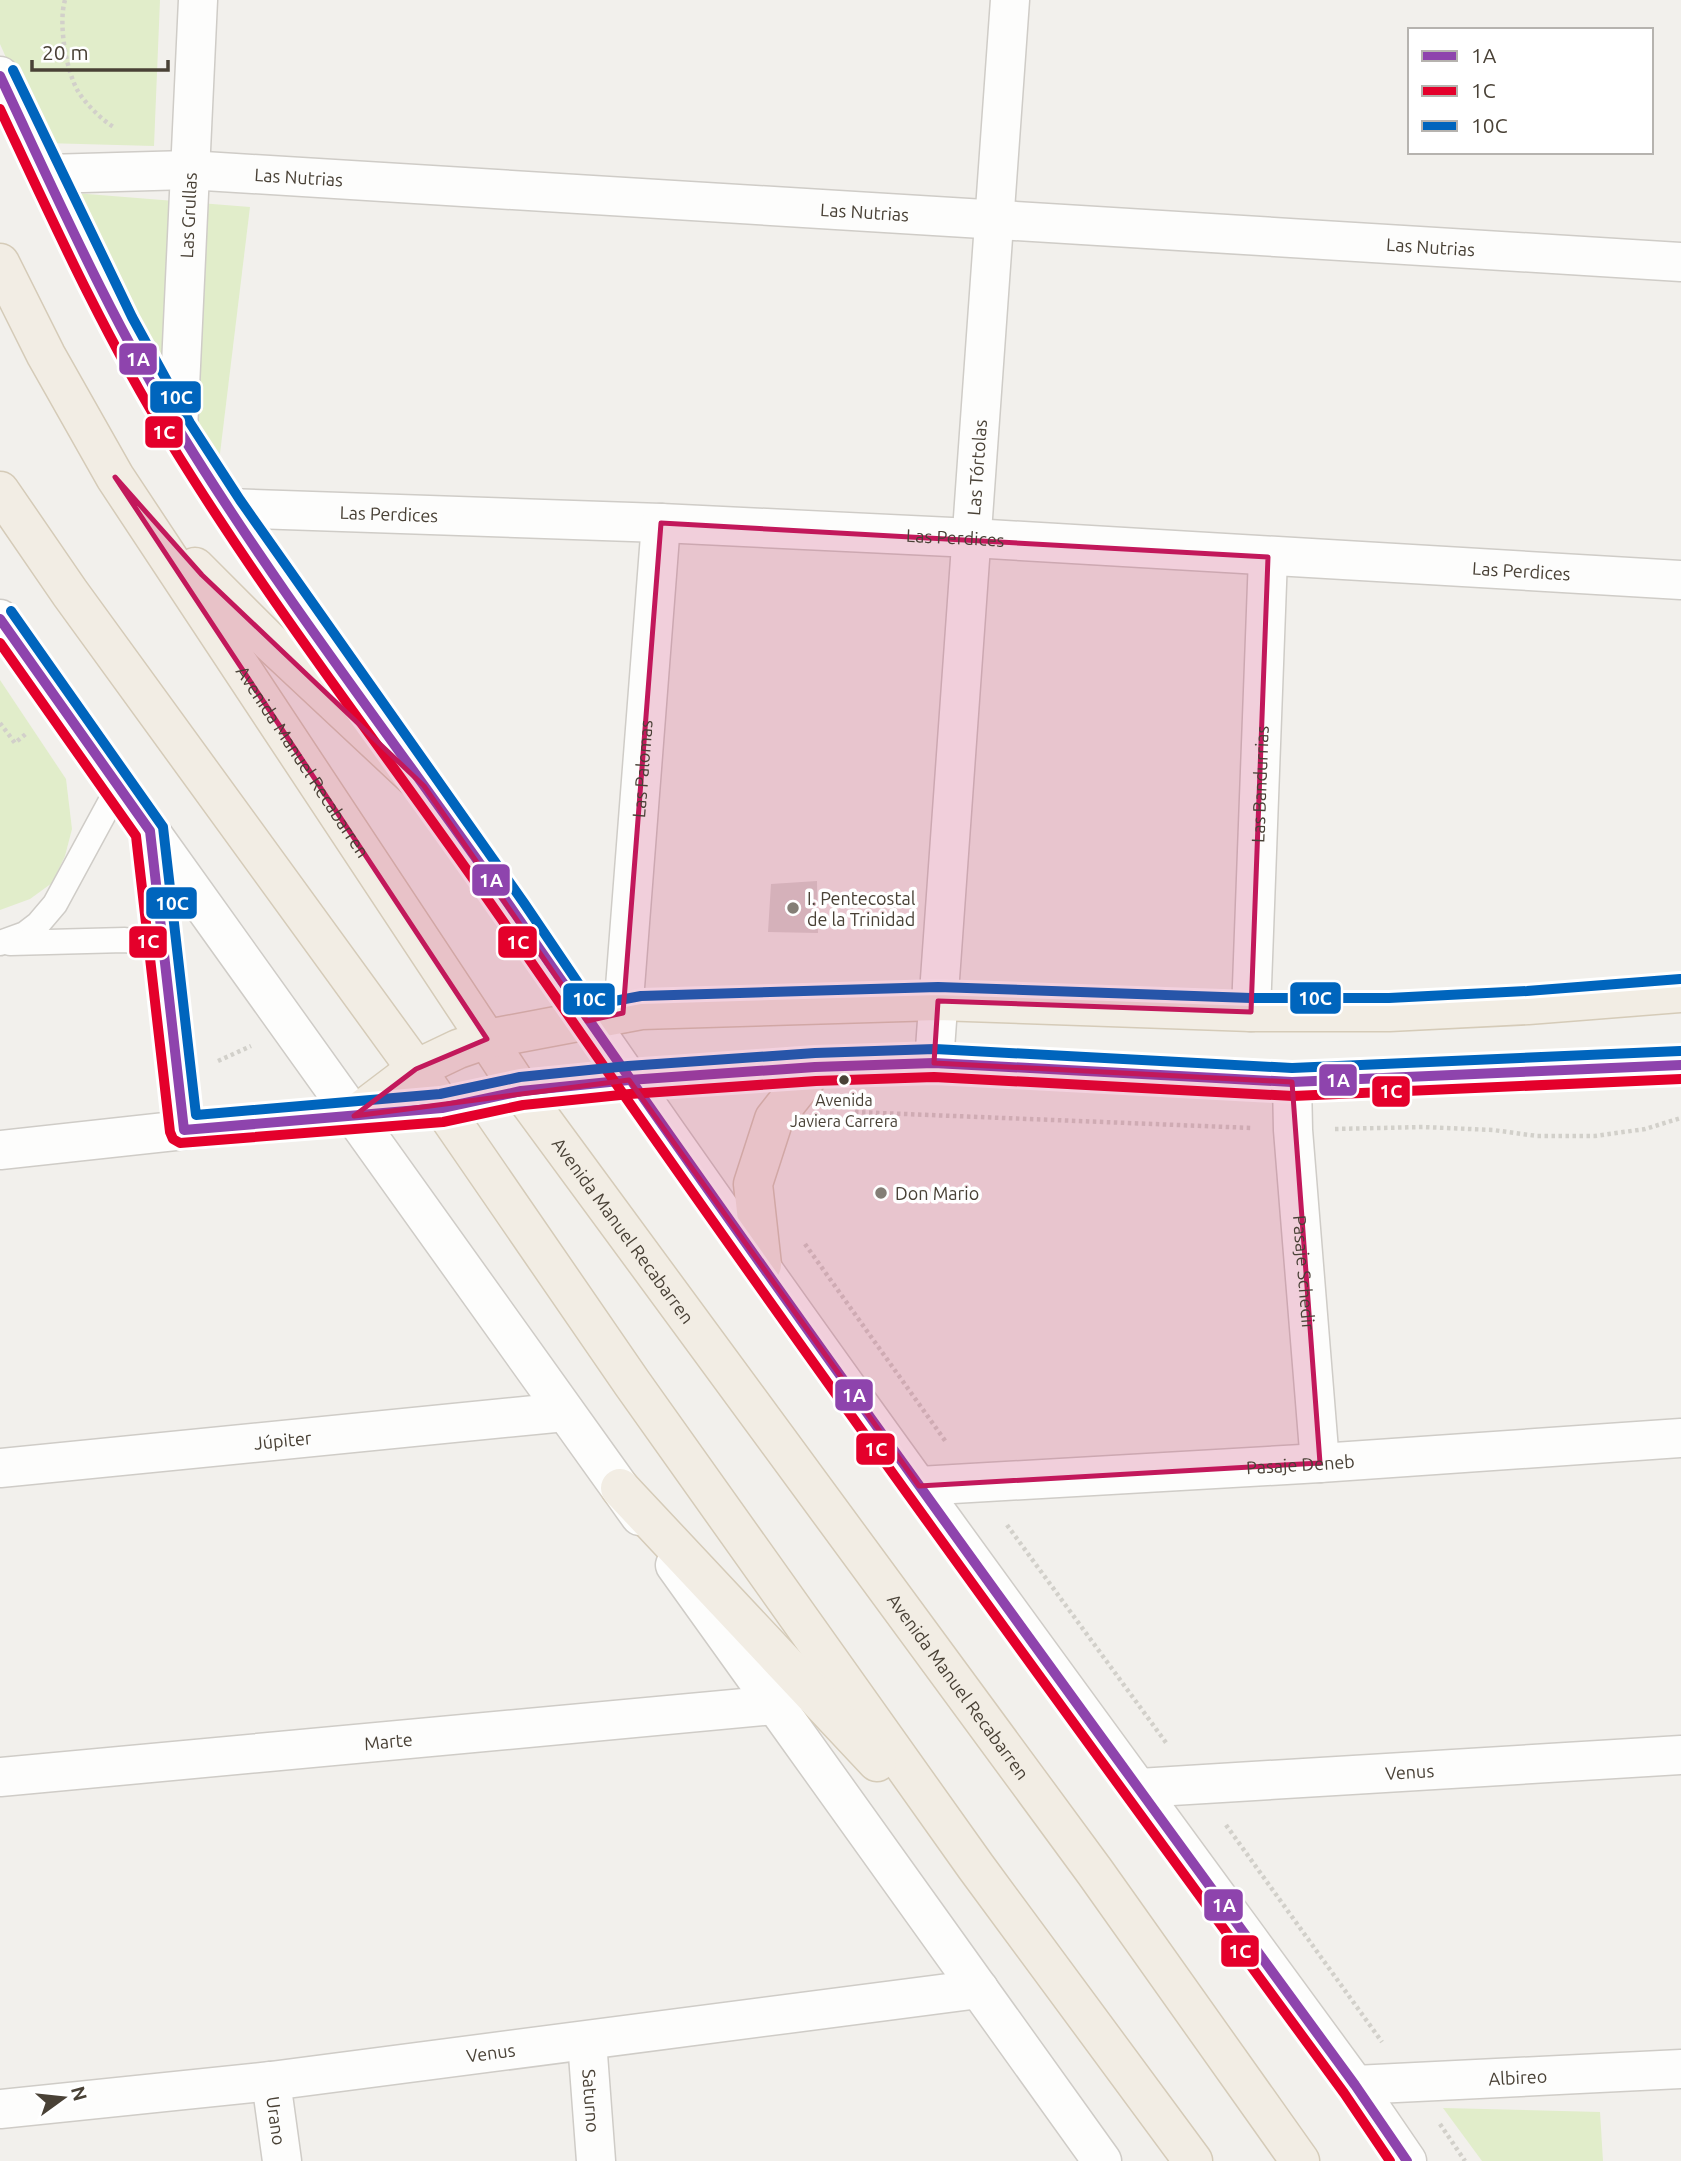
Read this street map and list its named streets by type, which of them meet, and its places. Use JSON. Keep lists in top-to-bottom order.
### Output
{
  "streets": {
    "main road": ["Avenida Manuel Recabarren"],
    "street": [
      "Las Nutrias",
      "Las Grullas",
      "Las Tórtolas",
      "Las Perdices",
      "Las Palomas",
      "Las Bandurrias",
      "Pasaje Schedir",
      "Júpiter",
      "Pasaje Deneb",
      "Marte",
      "Venus",
      "Albireo",
      "Saturno",
      "Urano"
    ]
  },
  "crossings": [
    ["Las Nutrias", "Las Grullas"],
    ["Las Nutrias", "Las Tórtolas"],
    ["Las Tórtolas", "Las Perdices"],
    ["Las Perdices", "Las Palomas"],
    ["Las Perdices", "Las Bandurrias"],
    ["Pasaje Schedir", "Pasaje Deneb"],
    ["Venus", "Saturno"],
    ["Venus", "Urano"]
  ],
  "places": ["I. Pentecostal de la Trinidad", "Avenida Javiera Carrera", "Don Mario"],
  "lines": ["transit line 10C", "transit line 1A", "transit line 1C"],
  "legend": ["1A", "1C", "10C"],
  "scale_bar": "20 m",
  "north": "right"
}
